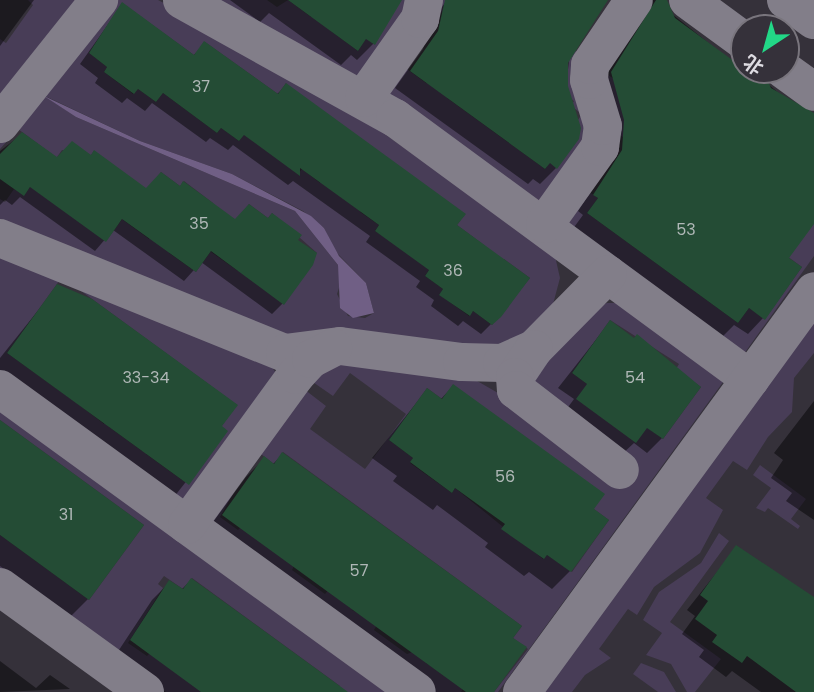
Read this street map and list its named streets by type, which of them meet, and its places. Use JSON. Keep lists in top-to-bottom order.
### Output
{
  "house_numbers": [
    "37",
    "35",
    "53",
    "36",
    "33-34",
    "54",
    "56",
    "31",
    "57"
  ],
  "north": "bottom left"
}
